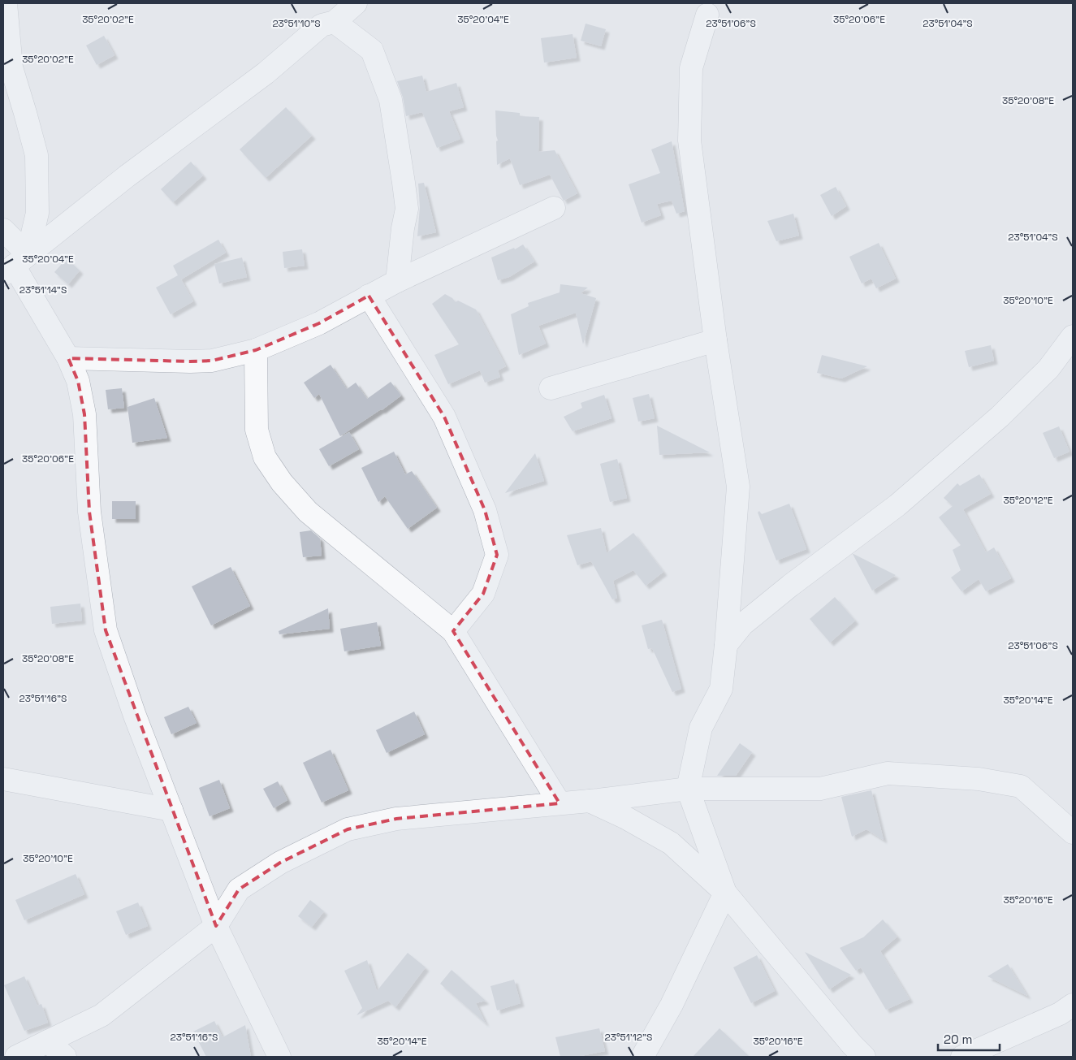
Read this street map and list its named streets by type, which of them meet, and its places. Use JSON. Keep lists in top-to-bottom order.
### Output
{
  "scale_bar": "20 m",
  "coordinates": [
    "35°20'02\"E",
    "35°20'04\"E",
    "35°20'06\"E",
    "23°51'10\"S",
    "23°51'06\"S",
    "23°51'04\"S",
    "35°20'08\"E",
    "23°51'14\"S",
    "35°20'10\"E",
    "35°20'12\"E",
    "23°51'16\"S",
    "35°20'14\"E",
    "35°20'16\"E",
    "23°51'12\"S"
  ]
}
